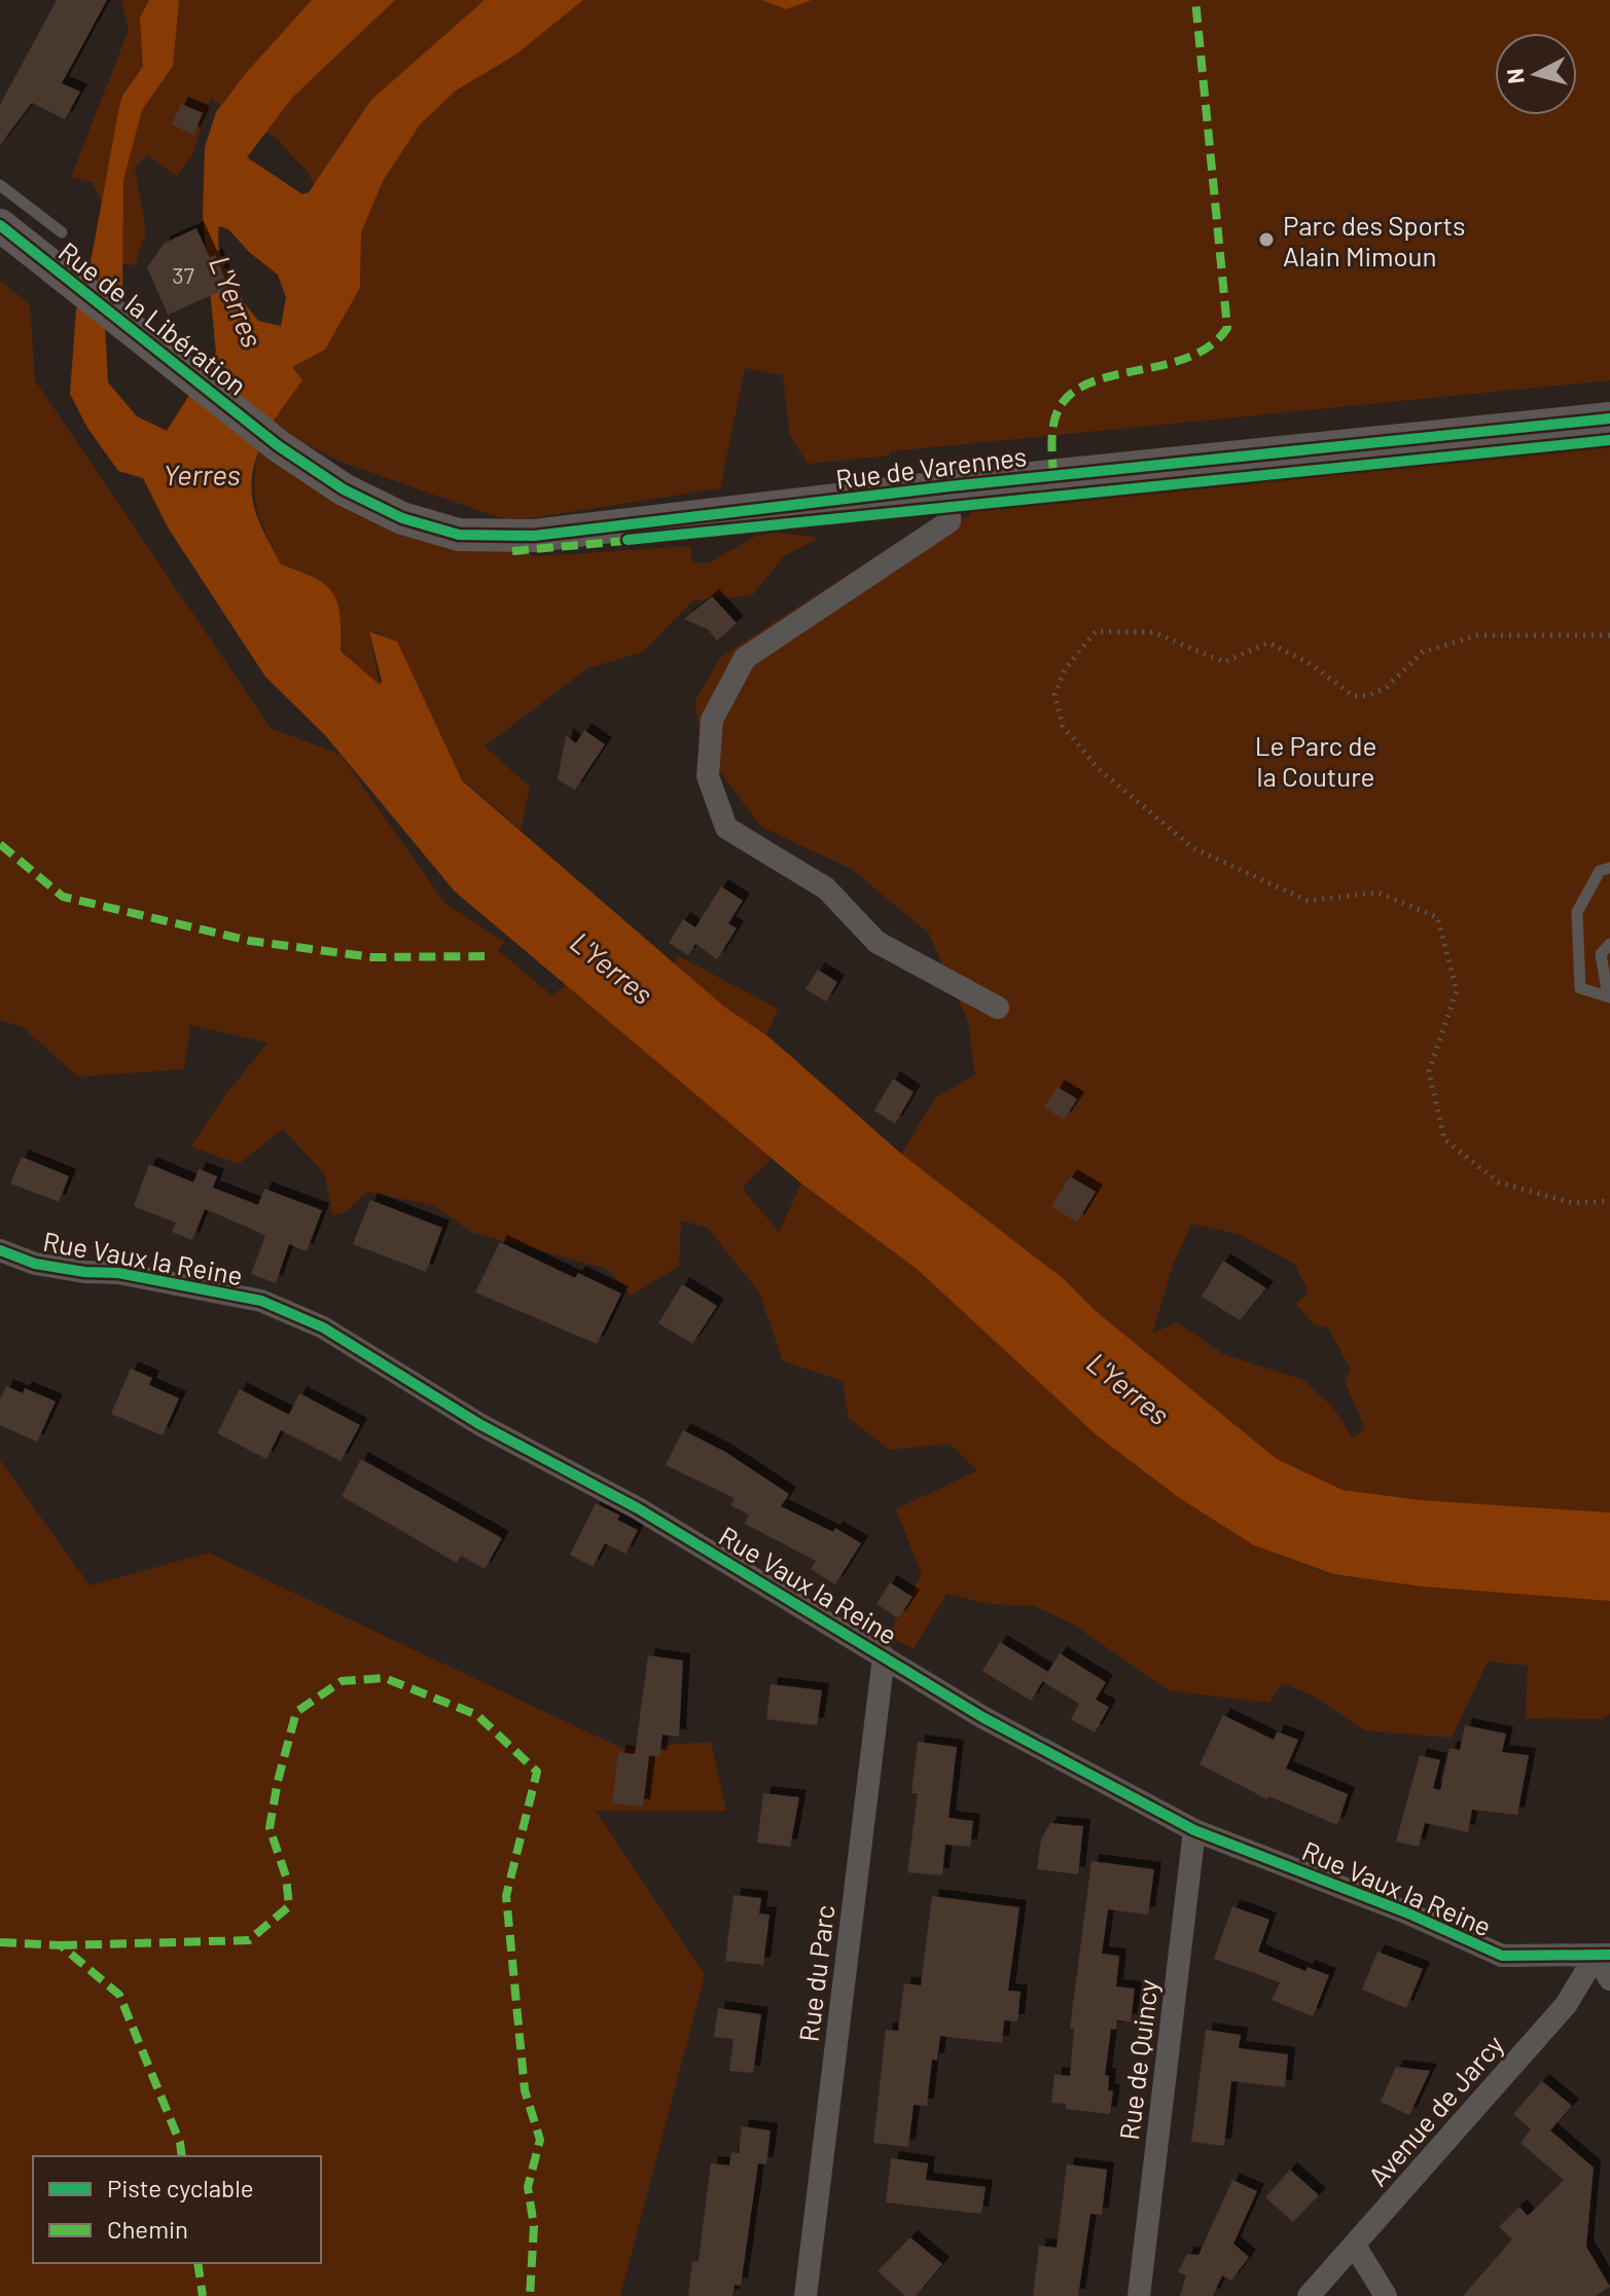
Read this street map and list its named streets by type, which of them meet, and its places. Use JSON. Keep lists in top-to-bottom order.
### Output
{
  "streets": {
    "street": [
      "Rue de la Libération",
      "Rue de Varennes",
      "Rue Vaux la Reine",
      "Rue du Parc",
      "Rue de Quincy",
      "Avenue de Jarcy"
    ]
  },
  "crossings": [
    ["Rue de la Libération", "Rue de Varennes"],
    ["Rue Vaux la Reine", "Rue du Parc"],
    ["Rue Vaux la Reine", "Rue de Quincy"],
    ["Rue Vaux la Reine", "Avenue de Jarcy"]
  ],
  "water": ["L'Yerres", "Yerres"],
  "parks": ["Le Parc de la Couture"],
  "places": ["Parc des Sports Alain Mimoun"],
  "house_numbers": ["37"],
  "legend": ["Piste cyclable", "Chemin"],
  "north": "left"
}
